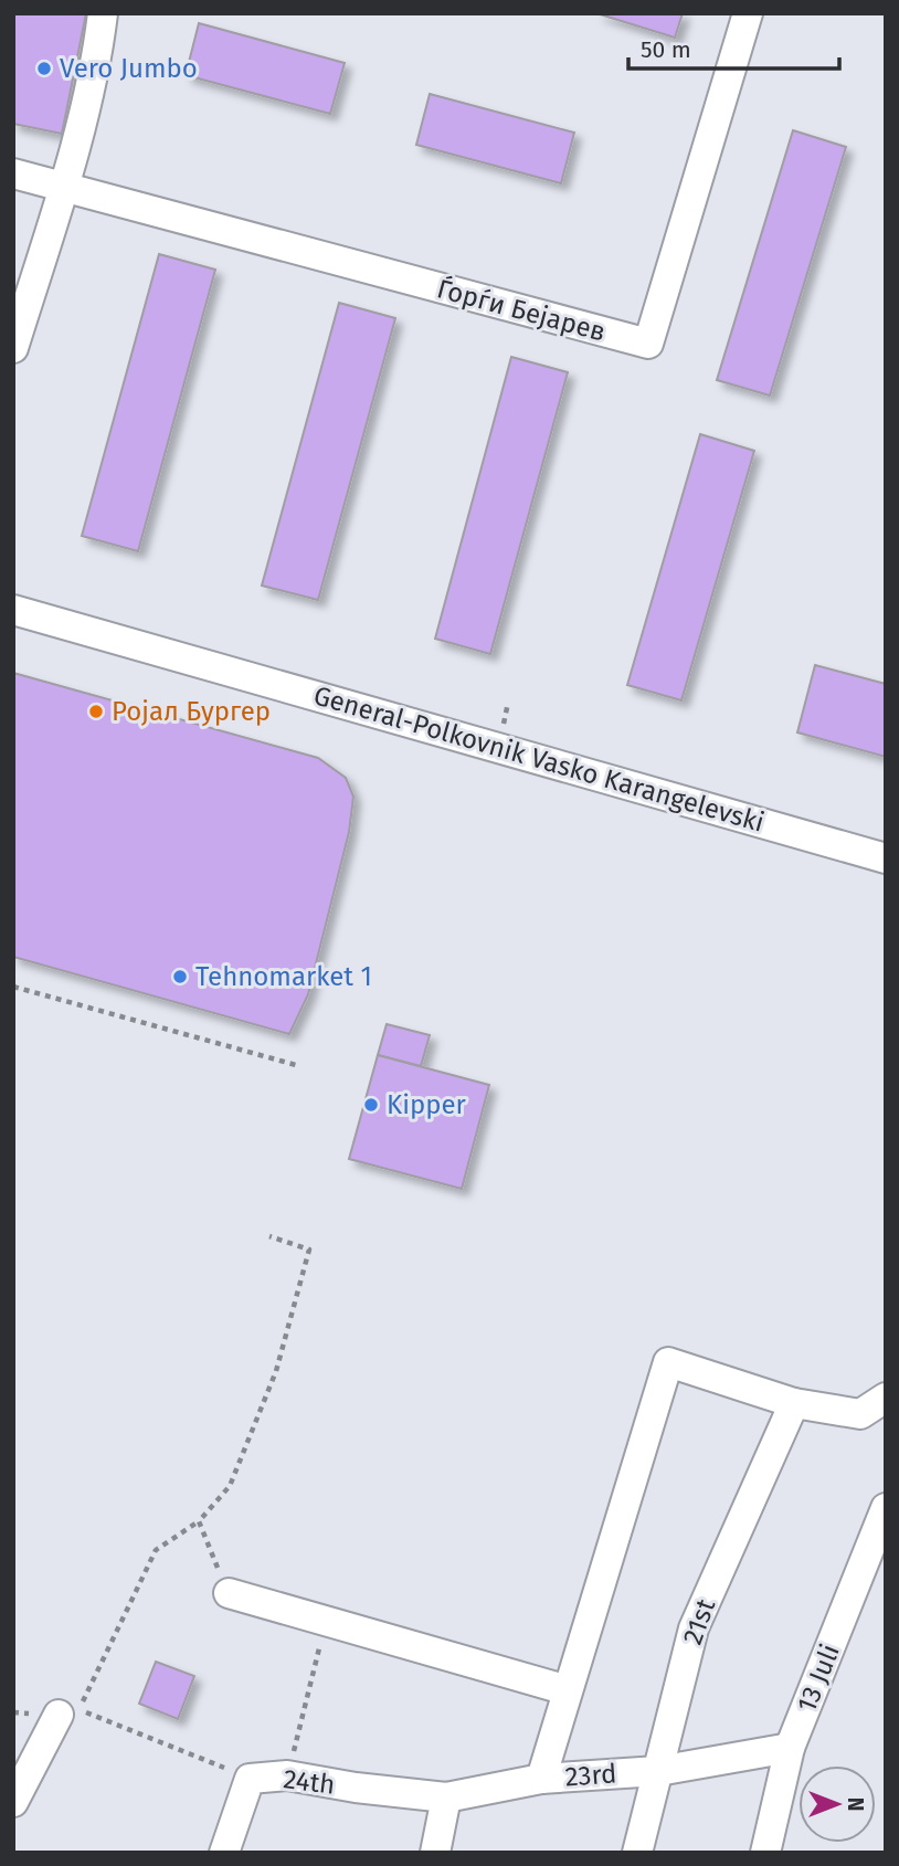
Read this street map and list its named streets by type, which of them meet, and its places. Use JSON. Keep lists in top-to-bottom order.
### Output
{
  "streets": {
    "street": [
      "Ѓорѓи Бејарев",
      "General-Polkovnik Vasko Karangelevski",
      "21st",
      "13 Juli",
      "23rd",
      "24th"
    ]
  },
  "crossings": [
    ["21st", "23rd"],
    ["13 Juli", "23rd"],
    ["23rd", "24th"]
  ],
  "places": [
    "Vero Jumbo",
    "Ројал Бургер",
    "Tehnomarket 1",
    "Kipper"
  ],
  "scale_bar": "50 m",
  "north": "right"
}
